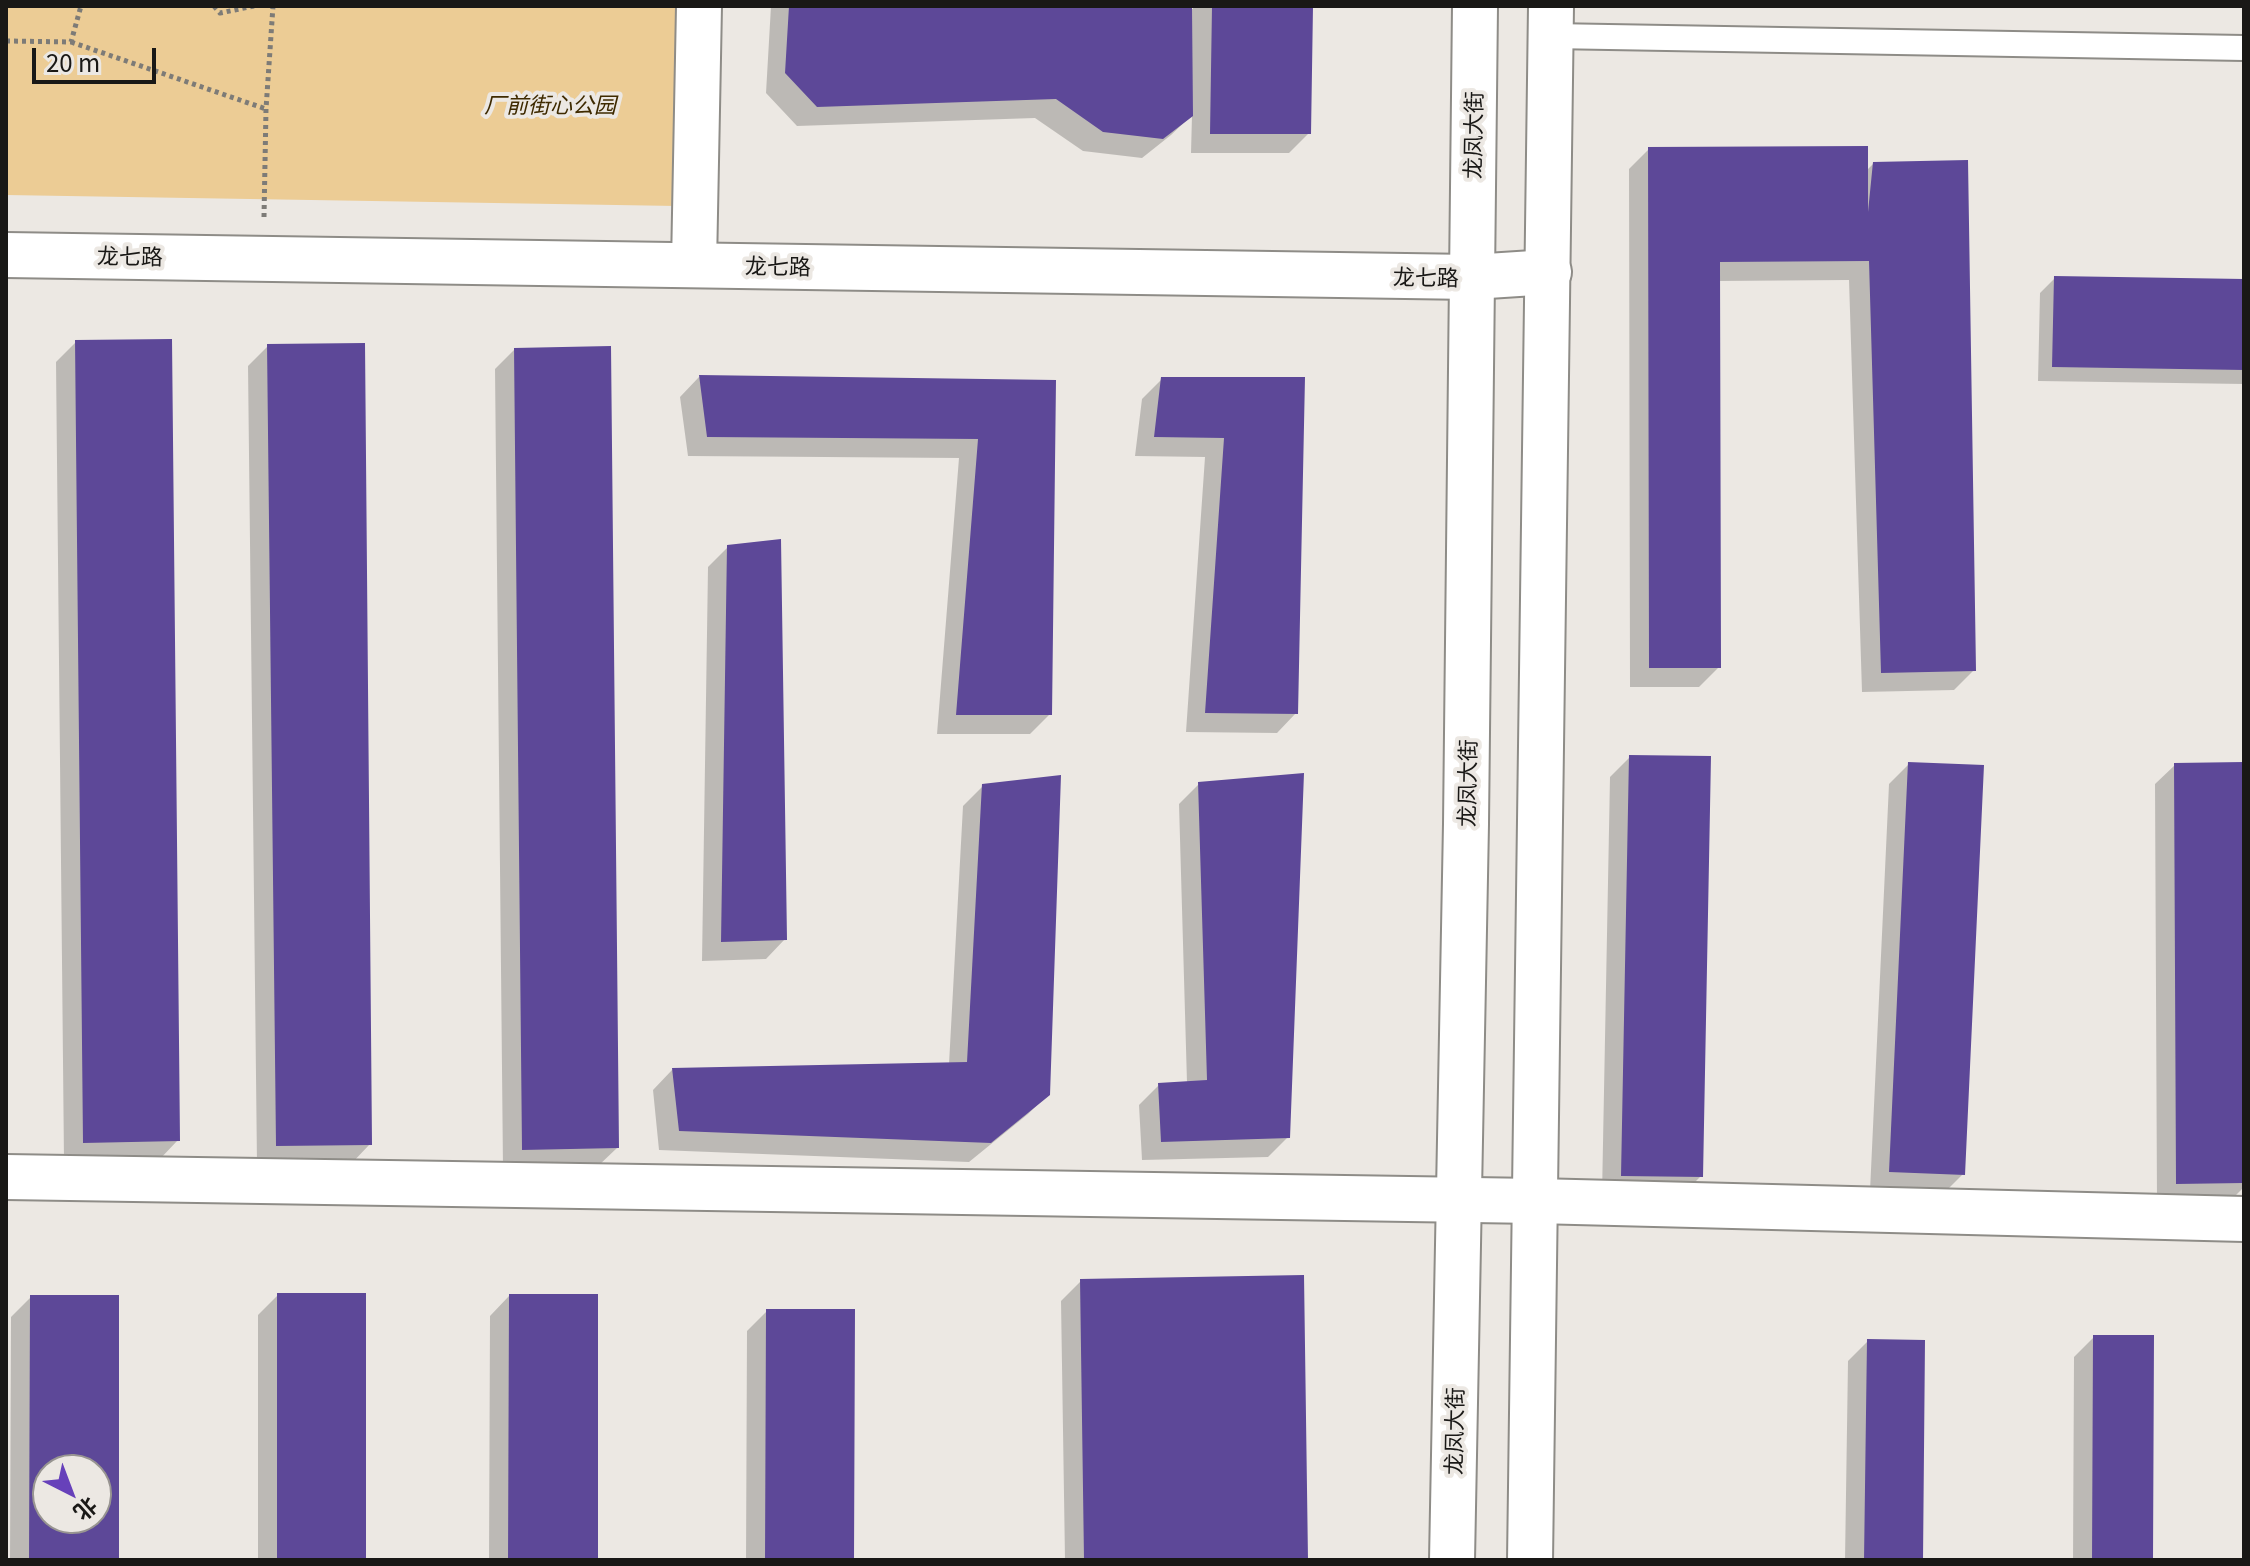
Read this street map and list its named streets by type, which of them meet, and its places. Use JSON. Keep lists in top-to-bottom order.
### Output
{
  "streets": {
    "street": ["龙凤大街", "龙七路"]
  },
  "crossings": [
    ["龙凤大街", "龙七路"]
  ],
  "parks": ["厂前街心公园"],
  "scale_bar": "20 m",
  "north": "bottom right"
}
